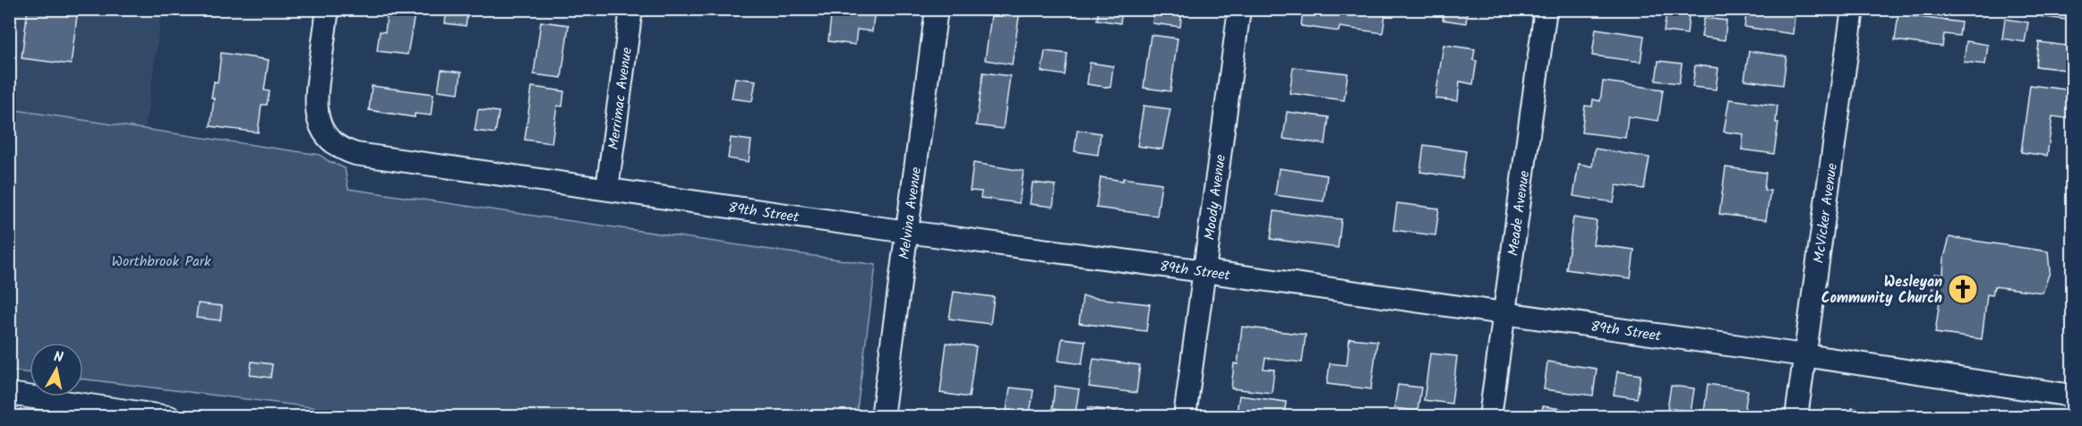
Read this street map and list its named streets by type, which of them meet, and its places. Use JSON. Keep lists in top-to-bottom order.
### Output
{
  "streets": {
    "street": [
      "Merrimac Avenue",
      "Moody Avenue",
      "89th Street",
      "Melvina Avenue",
      "Meade Avenue",
      "McVicker Avenue"
    ]
  },
  "crossings": [
    ["Merrimac Avenue", "89th Street"],
    ["Moody Avenue", "89th Street"],
    ["89th Street", "Melvina Avenue"],
    ["89th Street", "Meade Avenue"],
    ["89th Street", "McVicker Avenue"]
  ],
  "parks": ["Worthbrook Park"],
  "places": {
    "church": ["Wesleyan Community Church"]
  },
  "north": "top"
}
